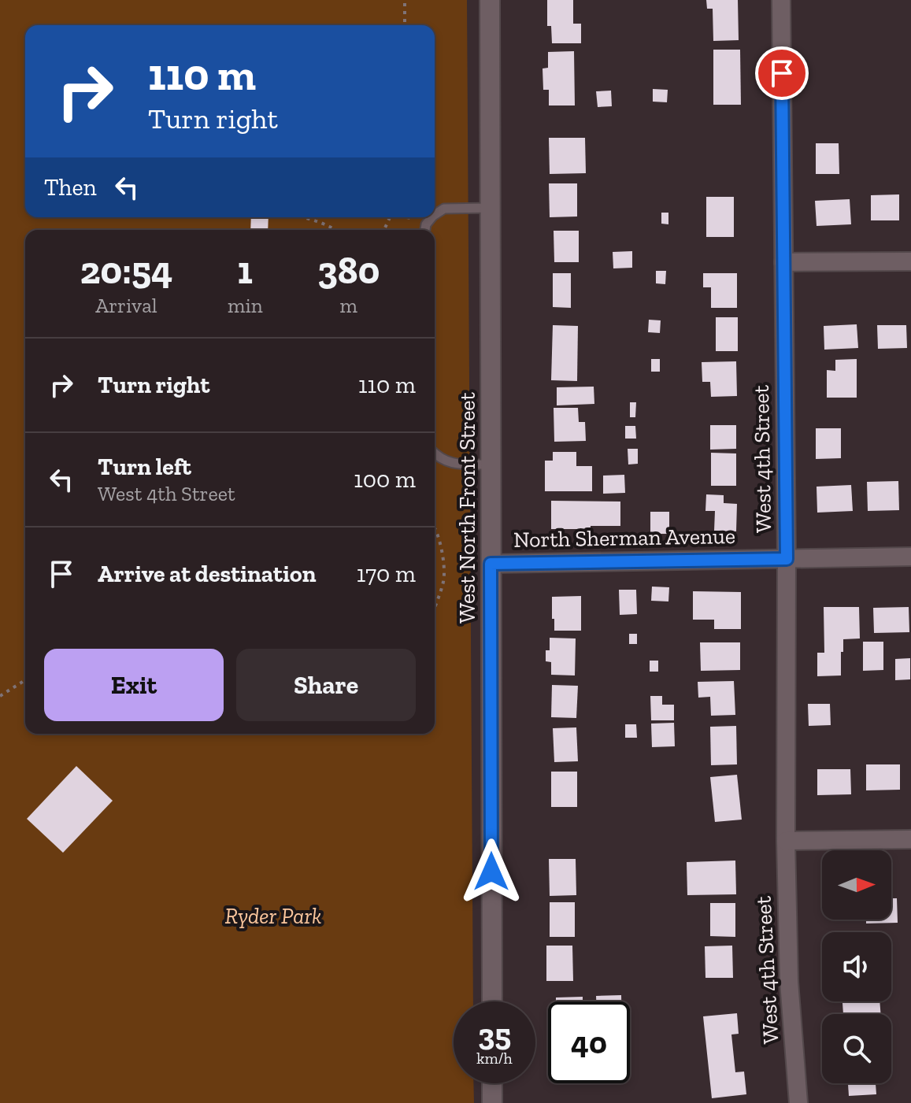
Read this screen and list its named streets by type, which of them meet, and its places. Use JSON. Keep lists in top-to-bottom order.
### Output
{
  "streets": {
    "street": ["West 4th Street", "West North Front Street", "North Sherman Avenue"]
  },
  "crossings": [
    ["West 4th Street", "North Sherman Avenue"],
    ["West North Front Street", "North Sherman Avenue"]
  ],
  "parks": ["Ryder Park"],
  "north": "right",
  "page": {
    "turn": ["110 m", "Turn right"],
    "then": "Then",
    "eta": [
      "20:54",
      "Arrival",
      "1",
      "min",
      "380",
      "m"
    ],
    "list": [
      {
        "name": "Turn right",
        "value": "110 m"
      },
      {
        "name": "Turn left",
        "note": "West 4th Street",
        "value": "100 m"
      },
      {
        "name": "Arrive at destination",
        "value": "170 m"
      }
    ],
    "buttons": ["Exit", "Share"],
    "speed": "35 km/h",
    "limit": "40"
  }
}
